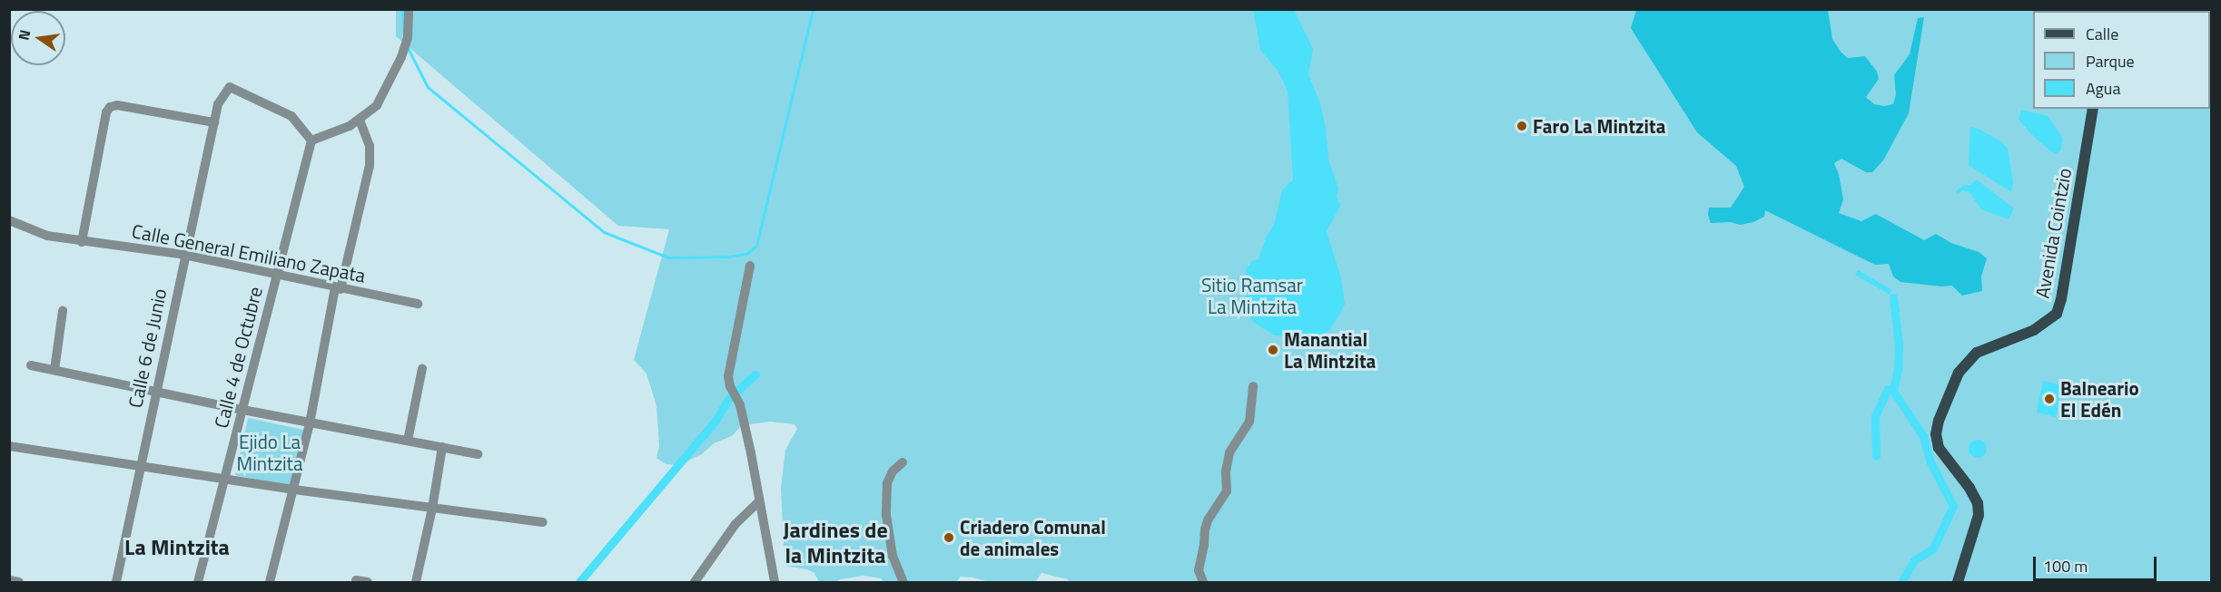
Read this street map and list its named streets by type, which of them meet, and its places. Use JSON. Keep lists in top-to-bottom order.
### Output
{
  "streets": {
    "main road": ["Avenida Cointzio"],
    "street": ["Calle General Emiliano Zapata", "Calle 6 de Junio", "Calle 4 de Octubre"]
  },
  "crossings": [
    ["Calle General Emiliano Zapata", "Calle 6 de Junio"],
    ["Calle General Emiliano Zapata", "Calle 4 de Octubre"],
    ["Calle 6 de Junio", "Calle 4 de Octubre"]
  ],
  "districts": ["Jardines de la Mintzita", "La Mintzita"],
  "parks": ["Sitio Ramsar La Mintzita", "Ejido La Mintzita"],
  "places": [
    "Faro La Mintzita",
    "Manantial La Mintzita",
    "Balneario El Edén",
    "Criadero Comunal de animales"
  ],
  "legend": ["Calle", "Parque", "Agua"],
  "scale_bar": "100 m",
  "north": "left"
}
